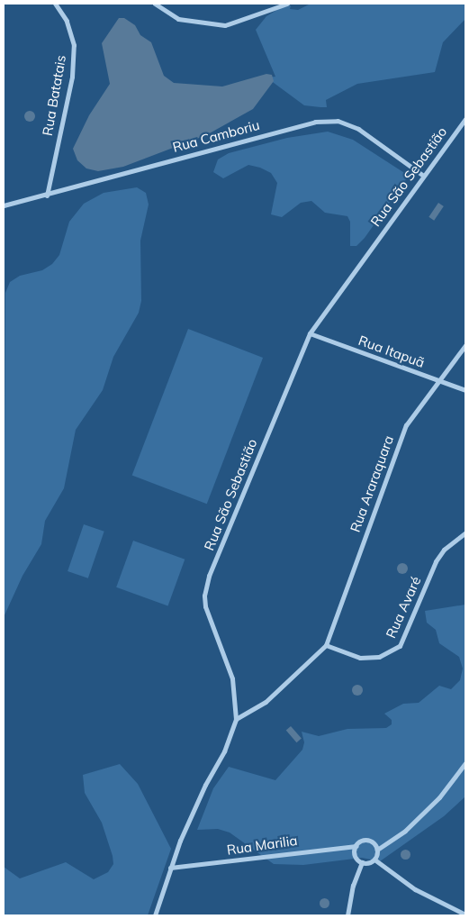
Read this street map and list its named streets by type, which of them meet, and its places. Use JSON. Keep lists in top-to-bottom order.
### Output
{
  "streets": {
    "street": [
      "Rua Batatais",
      "Rua Camboriu",
      "Rua São Sebastião",
      "Rua Itapuã",
      "Rua Araraquara",
      "Rua Avaré",
      "Rua Marilia"
    ]
  },
  "crossings": [
    ["Rua Batatais", "Rua Camboriu"],
    ["Rua Camboriu", "Rua São Sebastião"],
    ["Rua São Sebastião", "Rua Itapuã"],
    ["Rua São Sebastião", "Rua Marilia"],
    ["Rua Itapuã", "Rua Araraquara"],
    ["Rua Araraquara", "Rua Avaré"]
  ]
}
